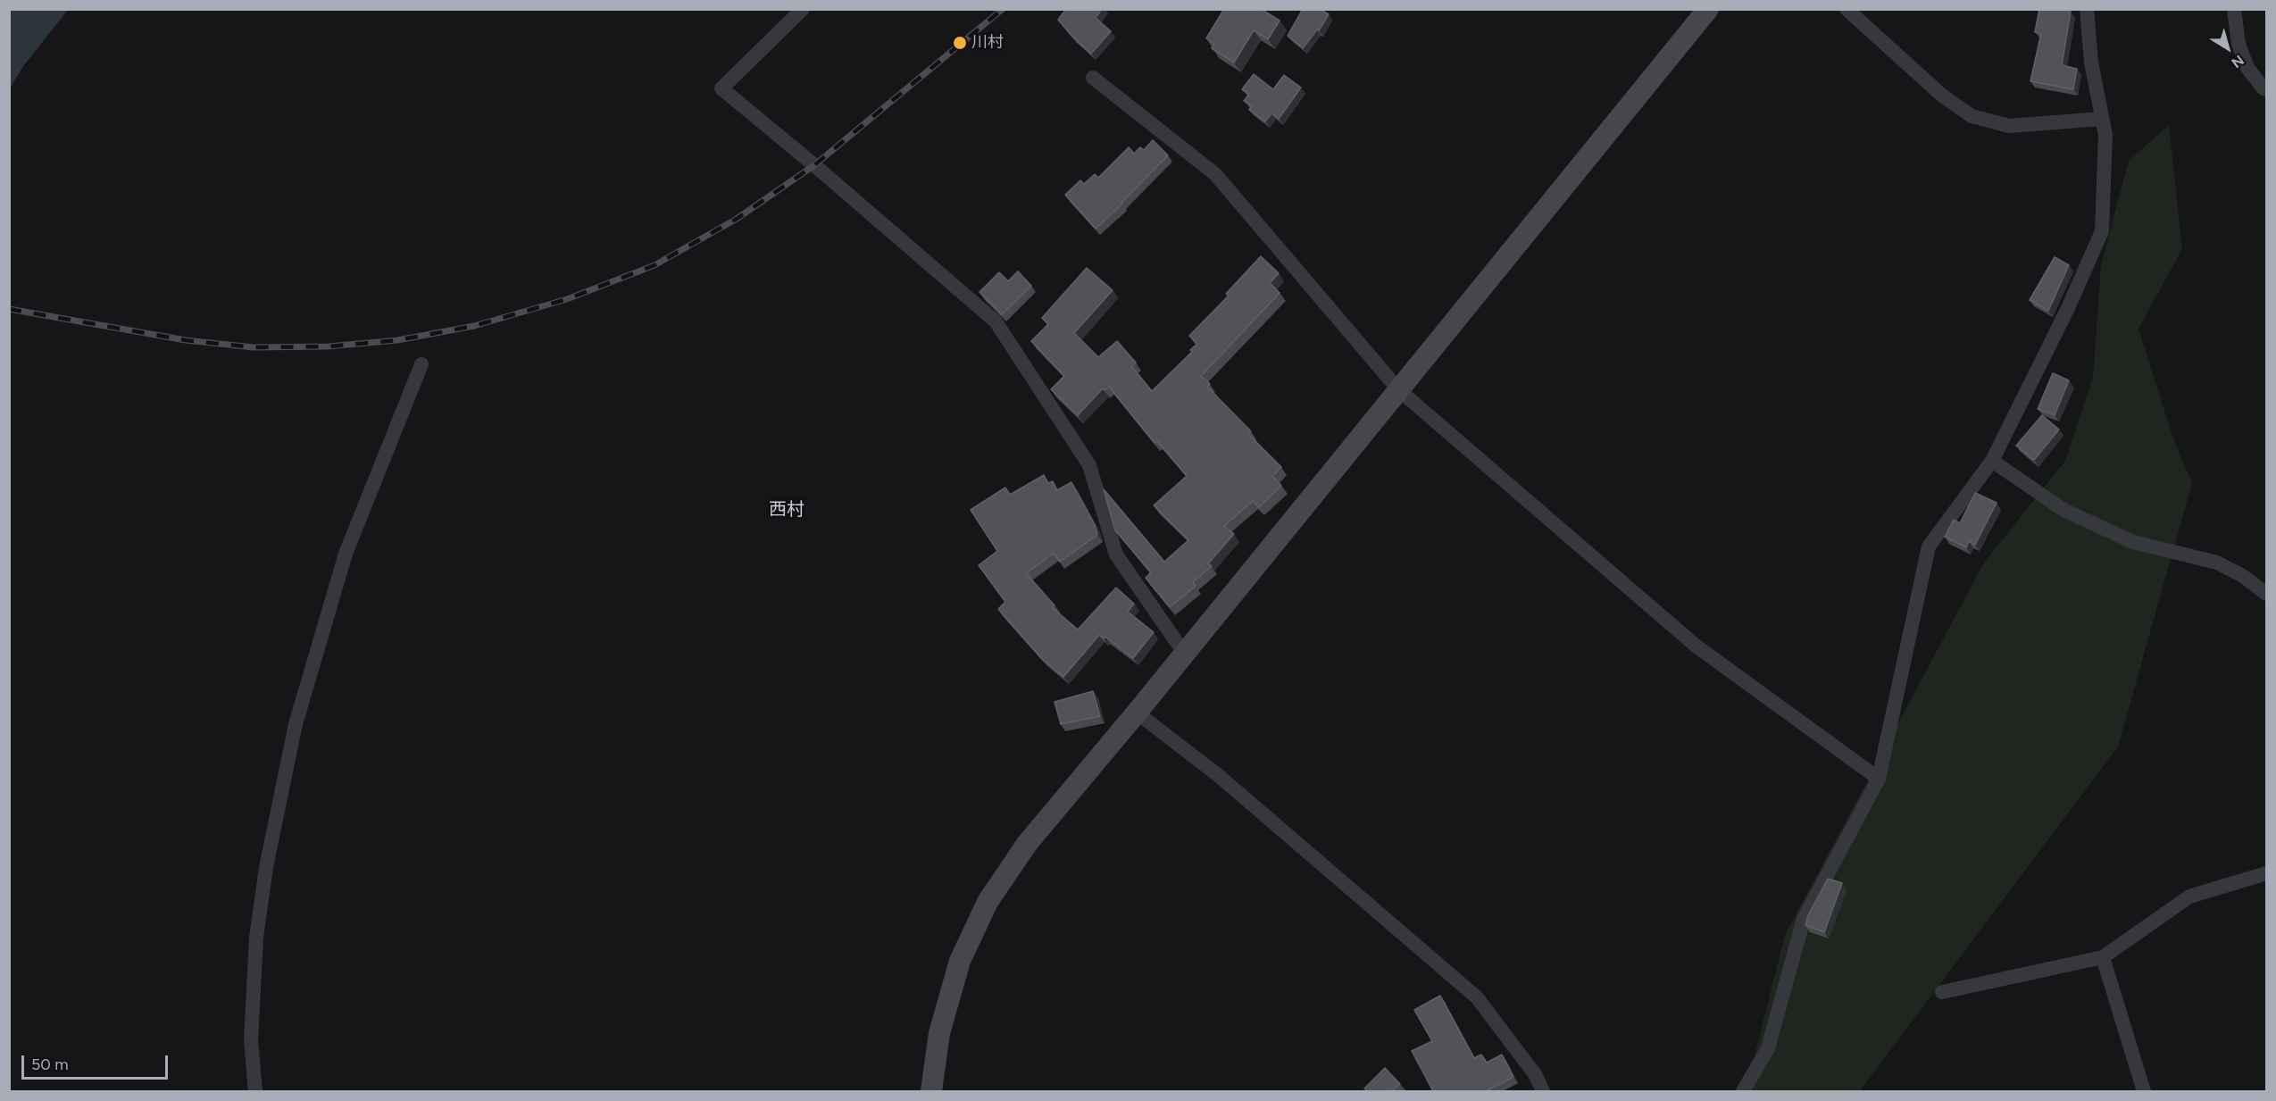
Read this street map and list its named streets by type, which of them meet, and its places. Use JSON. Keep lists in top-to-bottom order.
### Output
{
  "districts": ["西村"],
  "places": ["川村"],
  "scale_bar": "50 m",
  "north": "bottom right"
}
